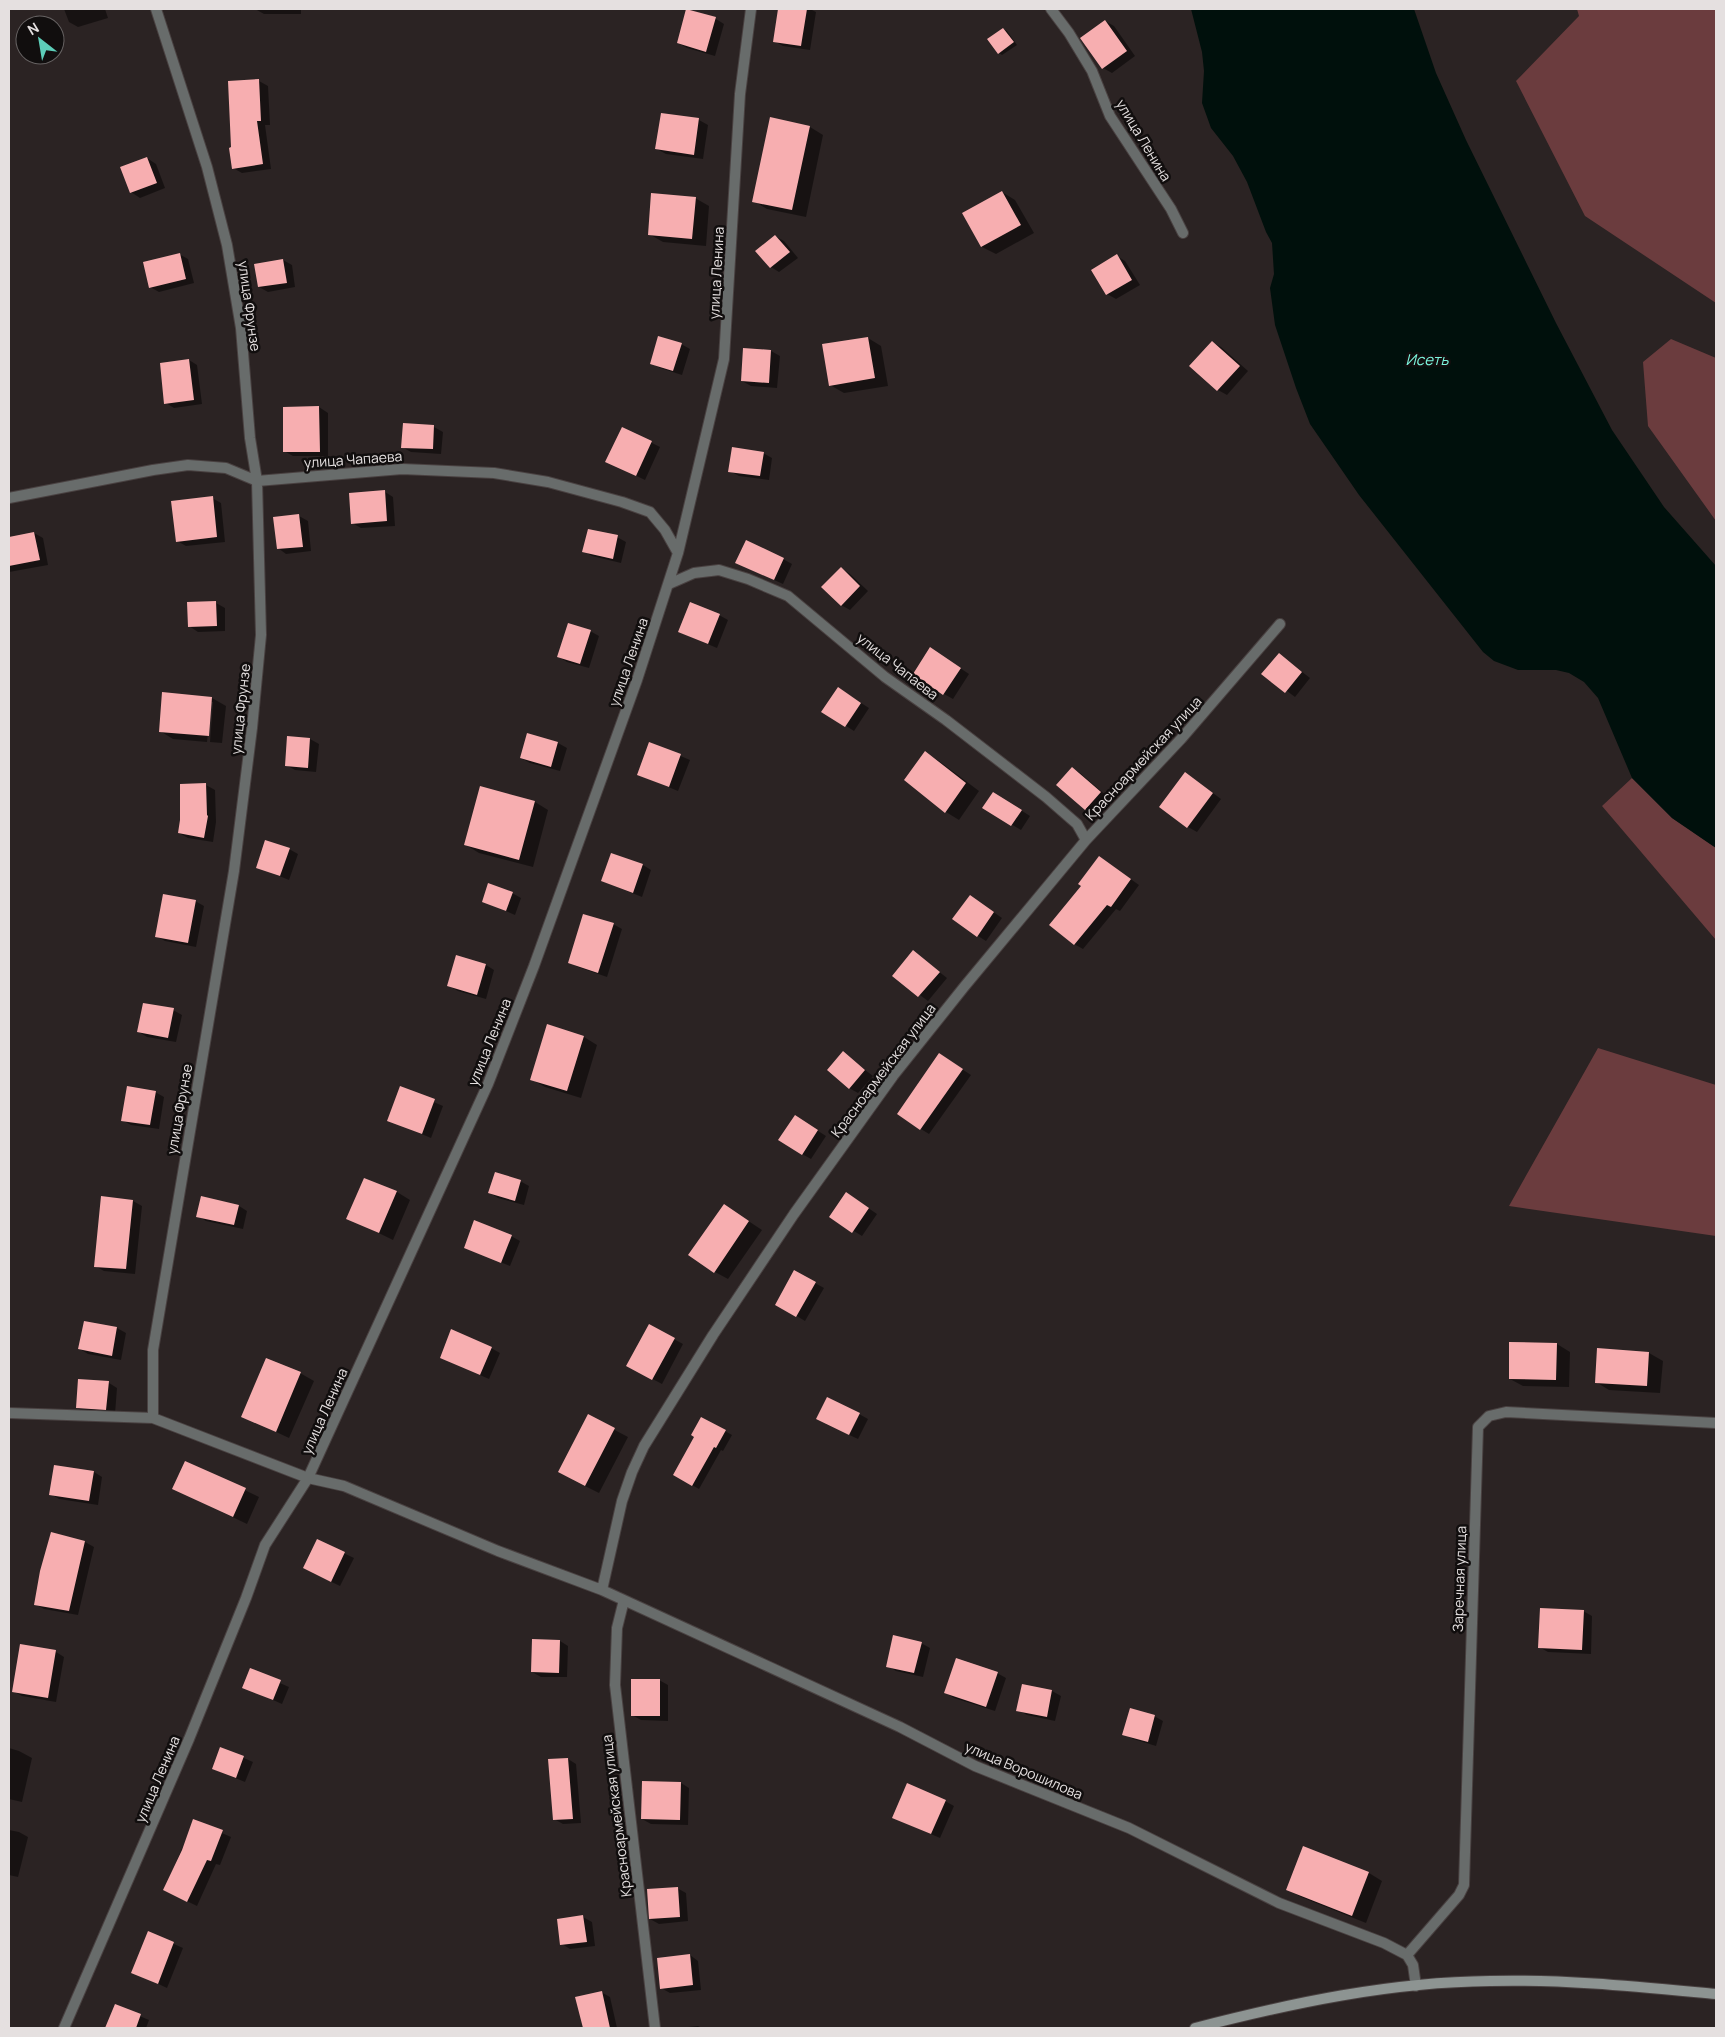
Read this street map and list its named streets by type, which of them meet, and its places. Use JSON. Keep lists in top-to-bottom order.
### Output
{
  "streets": {
    "street": [
      "улица Ленина",
      "улица Фрунзе",
      "улица Чапаева",
      "Красноармейская улица",
      "Заречная улица",
      "улица Ворошилова"
    ]
  },
  "crossings": [
    ["улица Ленина", "улица Чапаева"],
    ["улица Ленина", "улица Ворошилова"],
    ["улица Фрунзе", "улица Чапаева"],
    ["улица Фрунзе", "улица Ворошилова"],
    ["улица Чапаева", "Красноармейская улица"],
    ["Красноармейская улица", "улица Ворошилова"],
    ["Заречная улица", "улица Ворошилова"]
  ],
  "water": ["Исеть"],
  "north": "top left"
}
